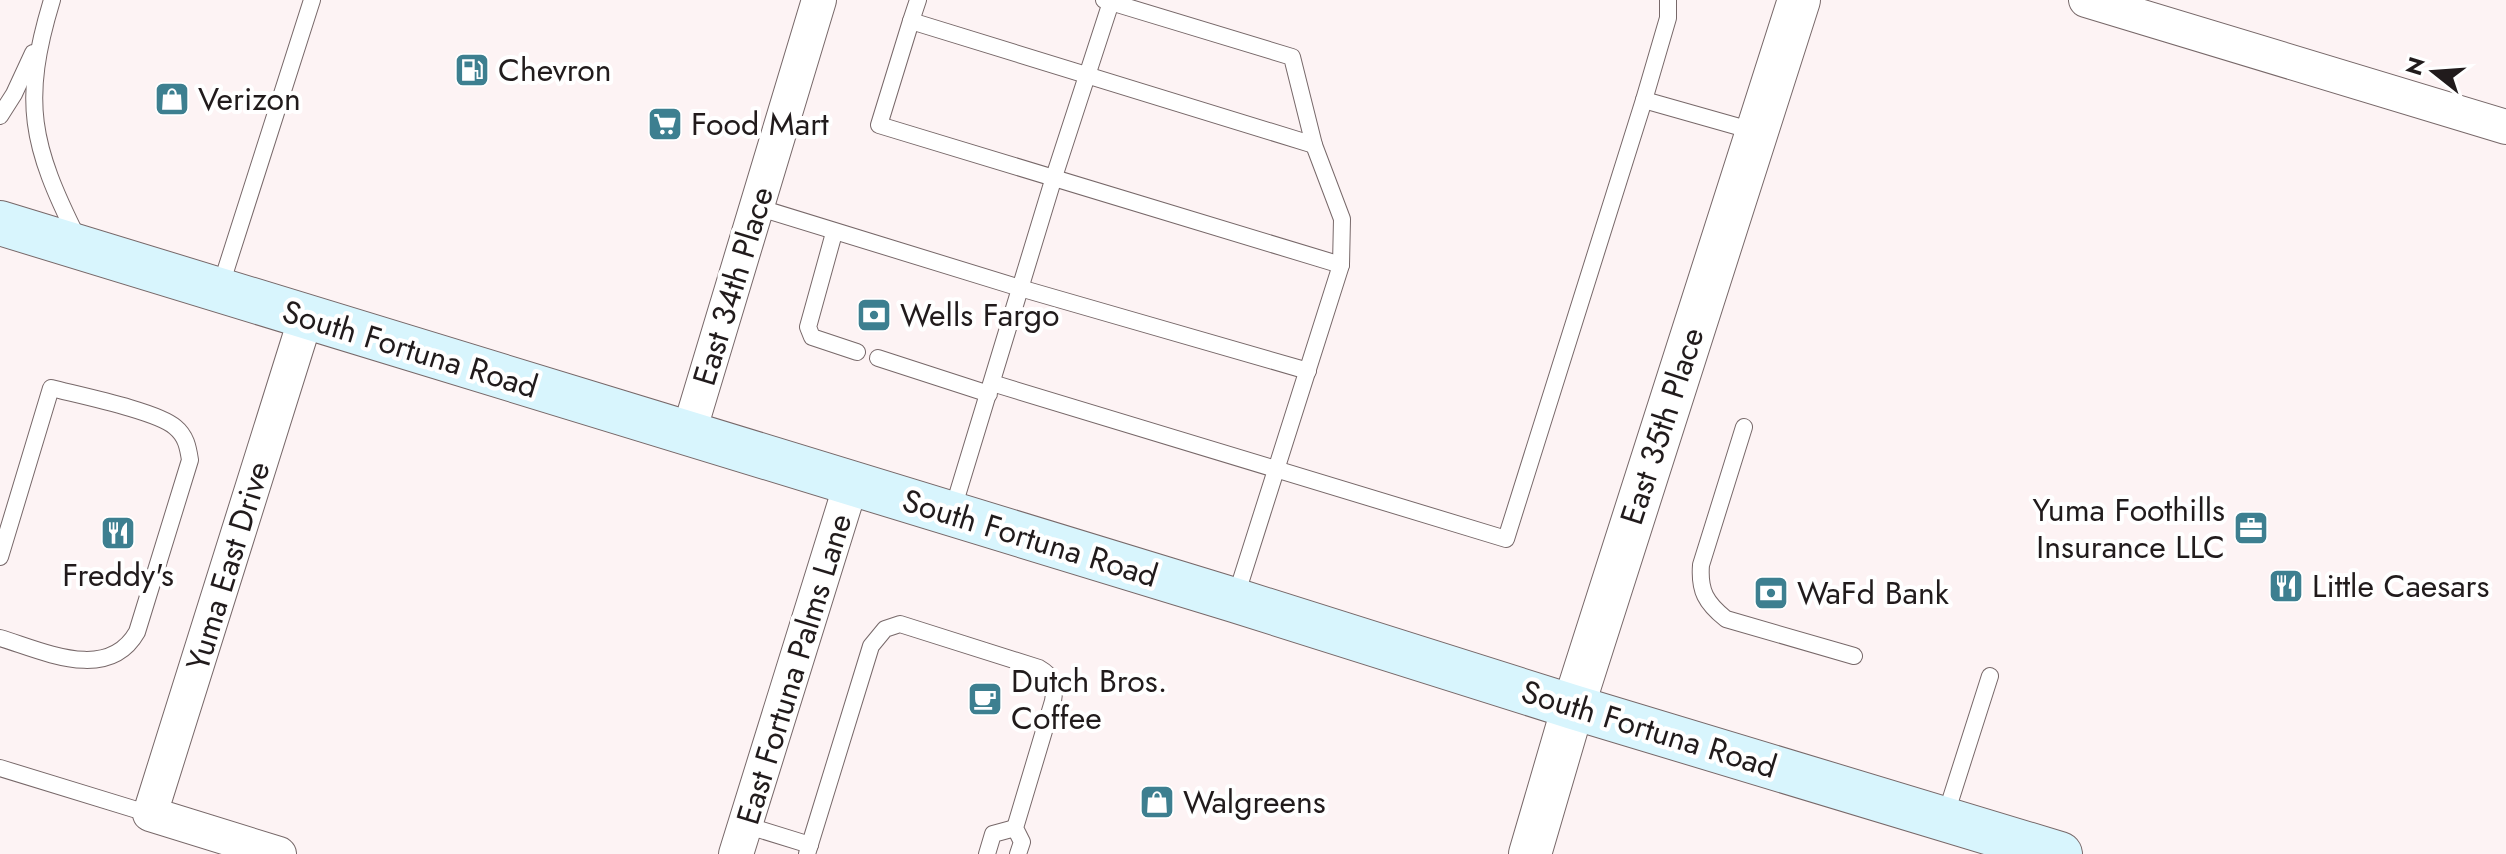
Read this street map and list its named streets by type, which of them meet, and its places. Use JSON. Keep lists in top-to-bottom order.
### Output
{
  "streets": {
    "main road": ["South Fortuna Road"],
    "street": [
      "East 34th Place",
      "East 35th Place",
      "Yuma East Drive",
      "East Fortuna Palms Lane"
    ]
  },
  "crossings": [
    ["East 34th Place", "South Fortuna Road"],
    ["South Fortuna Road", "East 35th Place"],
    ["South Fortuna Road", "Yuma East Drive"],
    ["South Fortuna Road", "East Fortuna Palms Lane"]
  ],
  "places": {
    "fuel station": ["Chevron"],
    "shop": ["Verizon", "Walgreens"],
    "supermarket": ["Food Mart"],
    "bank": ["Wells Fargo", "WaFd Bank"],
    "office": ["Yuma Foothills Insurance LLC"],
    "restaurant": ["Freddy's", "Little Caesars"],
    "cafe": ["Dutch Bros. Coffee"]
  },
  "north": "left"
}
